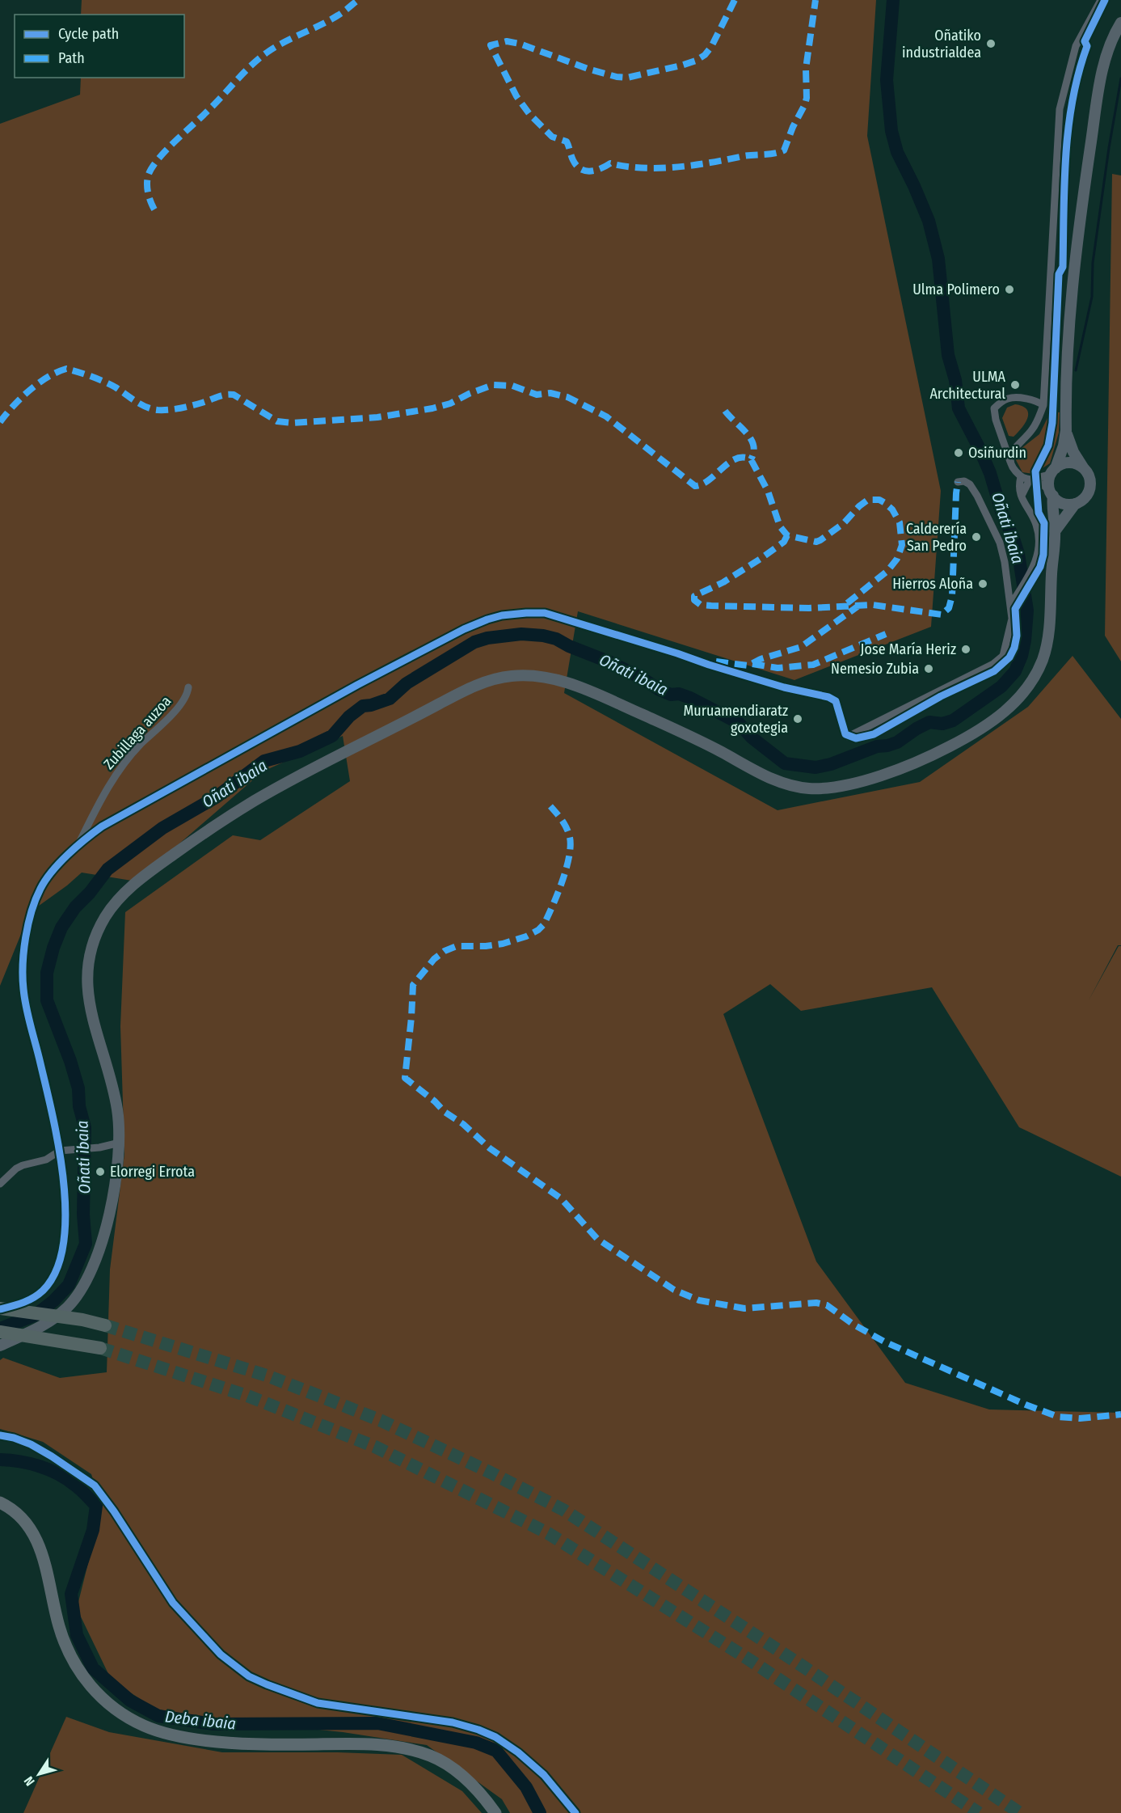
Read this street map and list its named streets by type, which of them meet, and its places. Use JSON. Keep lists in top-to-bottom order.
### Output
{
  "streets": {
    "street": ["Zubillaga auzoa"]
  },
  "water": ["Oñati ibaia", "Deba ibaia"],
  "places": [
    "Oñatiko industrialdea",
    "Ulma Polimero",
    "ULMA Architectural",
    "Osiñurdin",
    "Calderería San Pedro",
    "Hierros Aloña",
    "Jose María Heriz",
    "Nemesio Zubia",
    "Muruamendiaratz goxotegia",
    "Elorregi Errota"
  ],
  "legend": ["Cycle path", "Path"],
  "north": "bottom left"
}
